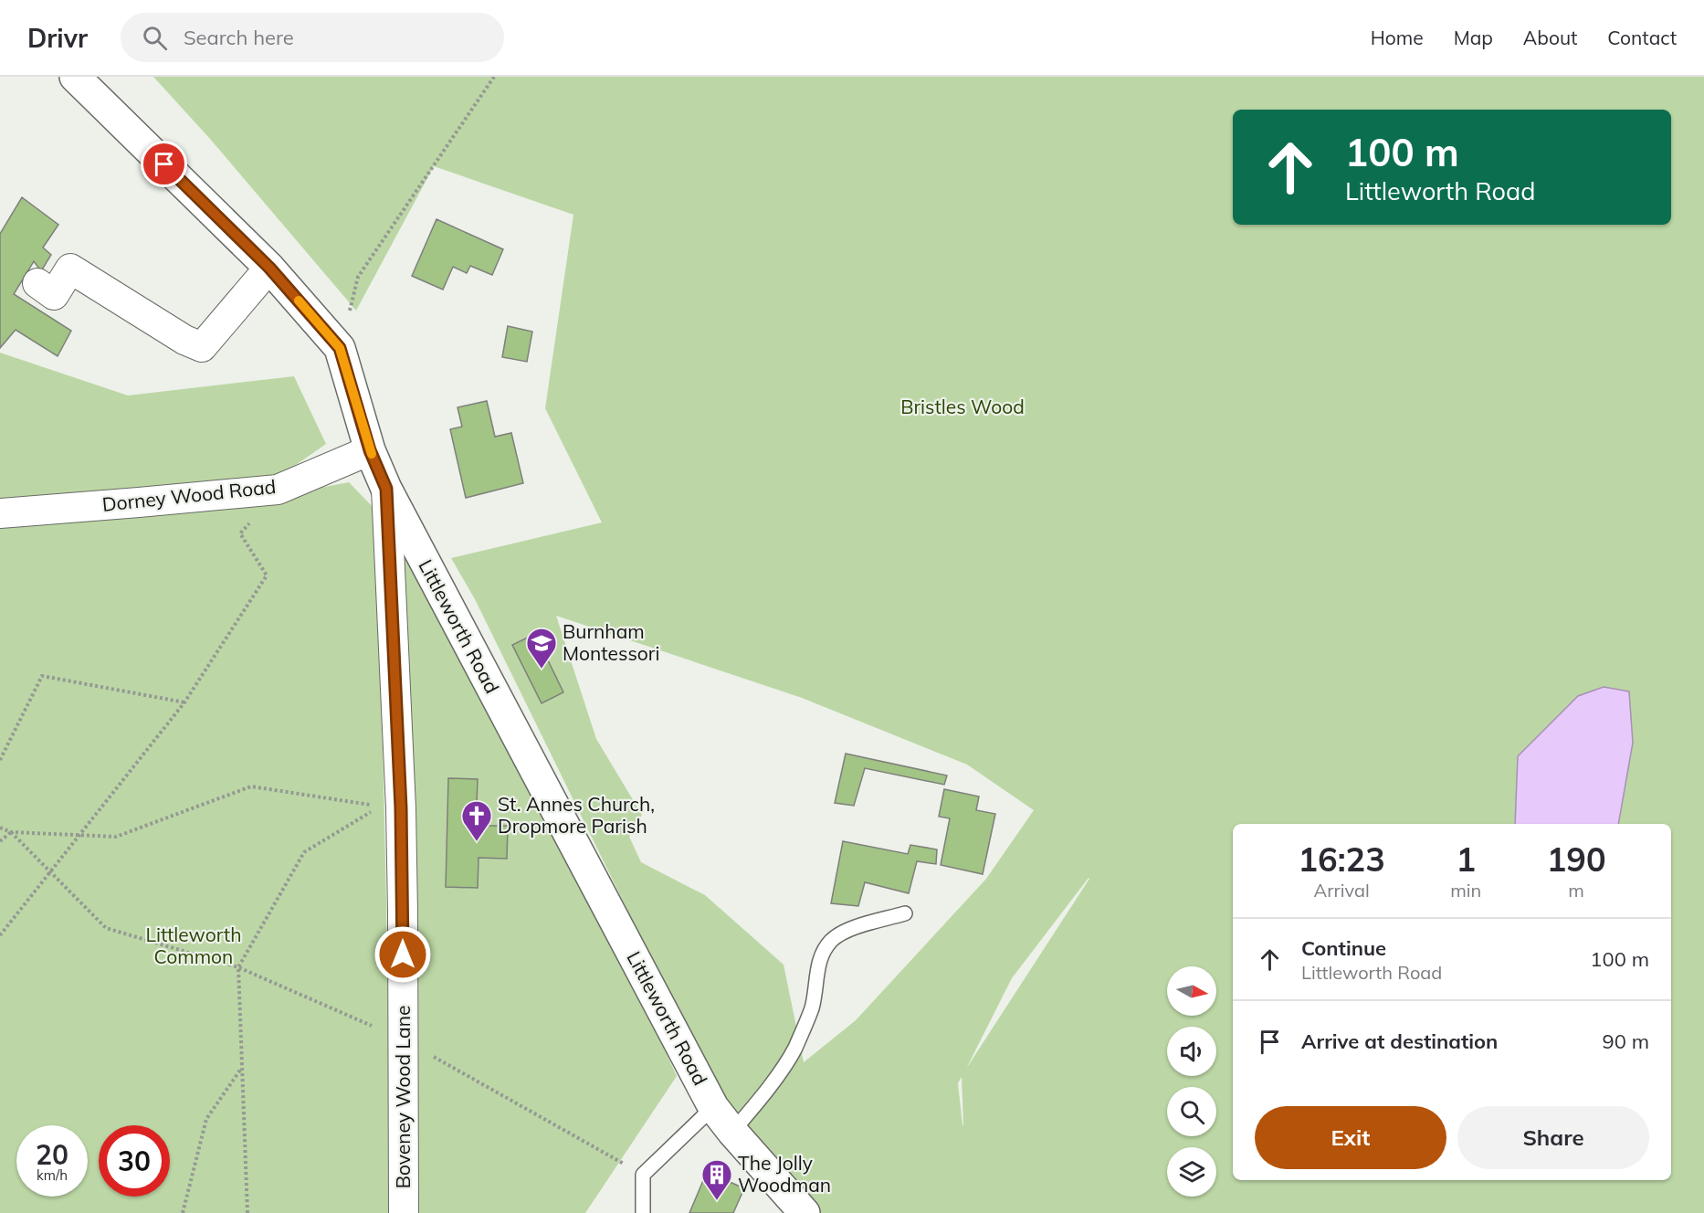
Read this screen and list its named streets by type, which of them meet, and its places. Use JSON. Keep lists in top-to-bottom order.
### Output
{
  "streets": {
    "street": ["Dorney Wood Road", "Littleworth Road", "Boveney Wood Lane"]
  },
  "crossings": [
    ["Dorney Wood Road", "Littleworth Road"],
    ["Littleworth Road", "Boveney Wood Lane"]
  ],
  "parks": ["Bristles Wood", "Littleworth Common"],
  "places": {
    "school or university": ["Burnham Montessori"],
    "church": ["St. Annes Church, Dropmore Parish"],
    "building": ["The Jolly Woodman"]
  },
  "north": "right",
  "page": {
    "header": "Drivr",
    "search": "Search here",
    "nav": [
      "Home",
      "Map",
      "About",
      "Contact"
    ],
    "turn": ["100 m", "Littleworth Road"],
    "eta": [
      "16:23",
      "Arrival",
      "1",
      "min",
      "190",
      "m"
    ],
    "list": [
      {
        "name": "Continue",
        "note": "Littleworth Road",
        "value": "100 m"
      },
      {
        "name": "Arrive at destination",
        "value": "90 m"
      }
    ],
    "buttons": ["Exit", "Share"],
    "speed": "20 km/h",
    "limit": "30"
  }
}
